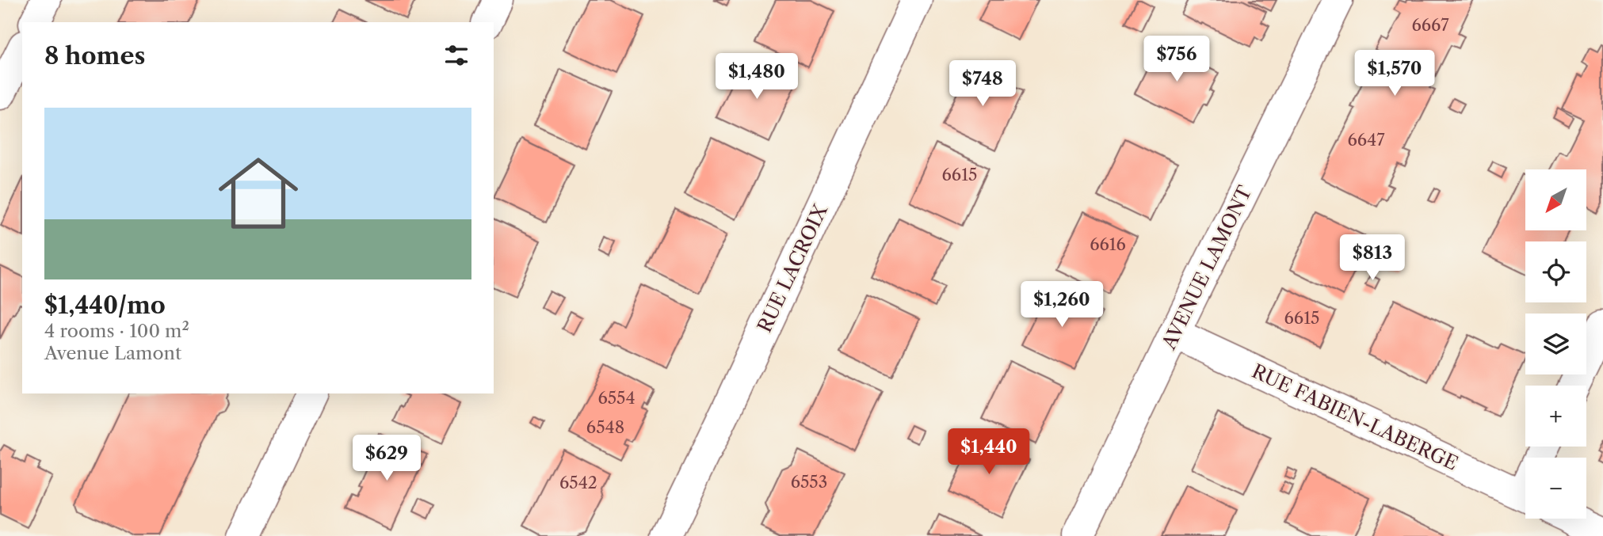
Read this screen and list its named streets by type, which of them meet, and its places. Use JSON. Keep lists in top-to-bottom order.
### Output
{
  "streets": {
    "street": ["AVENUE LAMONT", "RUE LACROIX", "RUE FABIEN-LABERGE"]
  },
  "crossings": [
    ["AVENUE LAMONT", "RUE FABIEN-LABERGE"]
  ],
  "house_numbers": [
    "6667",
    "6647",
    "6615",
    "6616",
    "6615",
    "6554",
    "6548",
    "6553",
    "6542"
  ],
  "north": "bottom left",
  "page": {
    "heading": "8 homes",
    "price": [
      "$756",
      "$1,570",
      "$1,480",
      "$748",
      "$813",
      "$1,260",
      "$1,440",
      "$629"
    ],
    "list": [
      {
        "name": "$1,440/mo",
        "note": "4 rooms · 100 m² · Avenue Lamont"
      }
    ],
    "map_buttons": ["+", "−"]
  }
}
